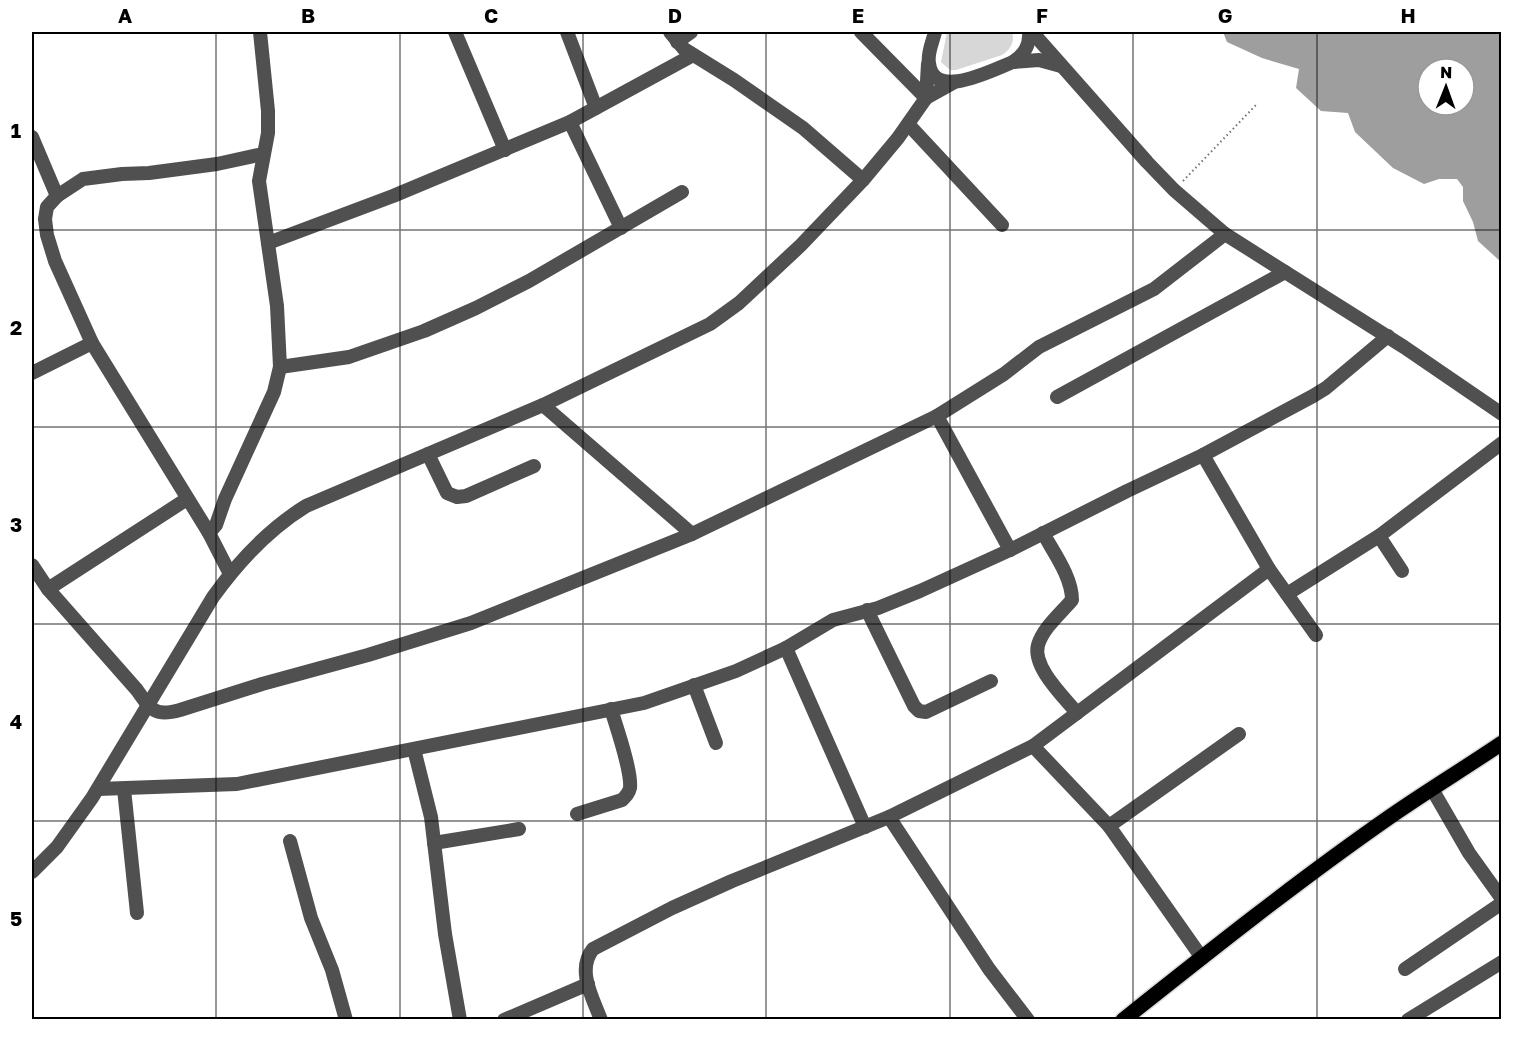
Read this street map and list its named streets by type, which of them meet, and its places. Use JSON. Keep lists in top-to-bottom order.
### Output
{
  "north": "top",
  "grid": {
    "columns": [
      "A",
      "B",
      "C",
      "D",
      "E",
      "F",
      "G",
      "H"
    ],
    "rows": [
      "1",
      "2",
      "3",
      "4",
      "5"
    ]
  }
}
